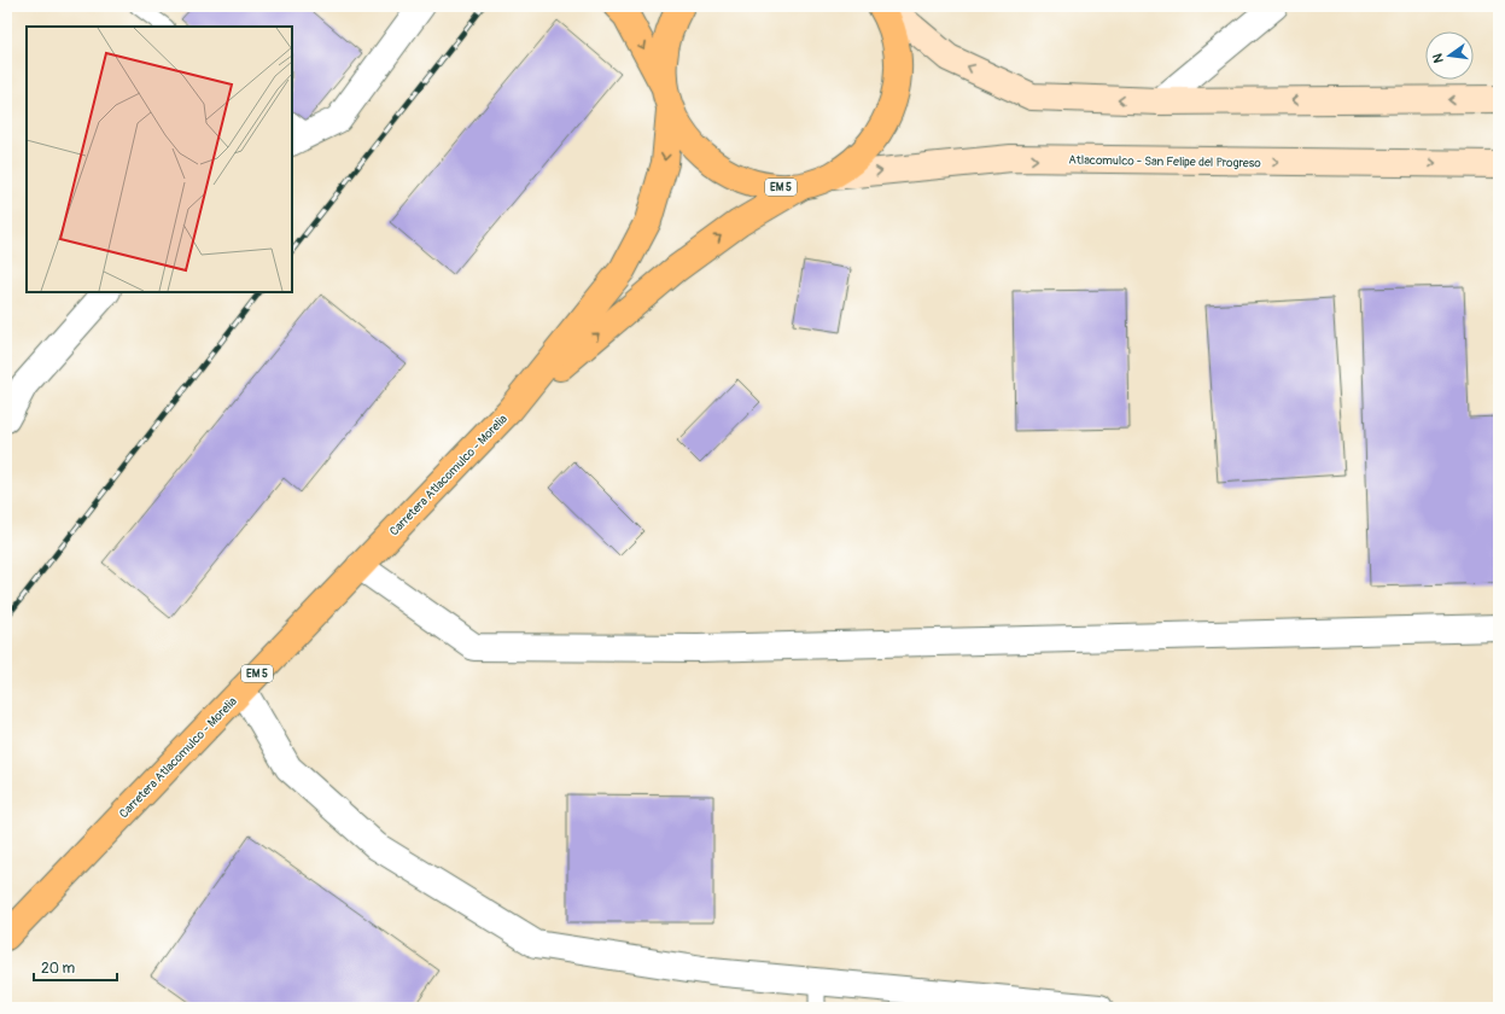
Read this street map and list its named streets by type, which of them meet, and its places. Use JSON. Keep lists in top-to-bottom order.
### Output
{
  "streets": {
    "main road": ["Atlacomulco - San Felipe del Progreso", "EM 5", "Carretera Atlacomulco - Morelia"]
  },
  "crossings": [
    ["Atlacomulco - San Felipe del Progreso", "EM 5"],
    ["EM 5", "Carretera Atlacomulco - Morelia"]
  ],
  "scale_bar": "20 m",
  "north": "left"
}
